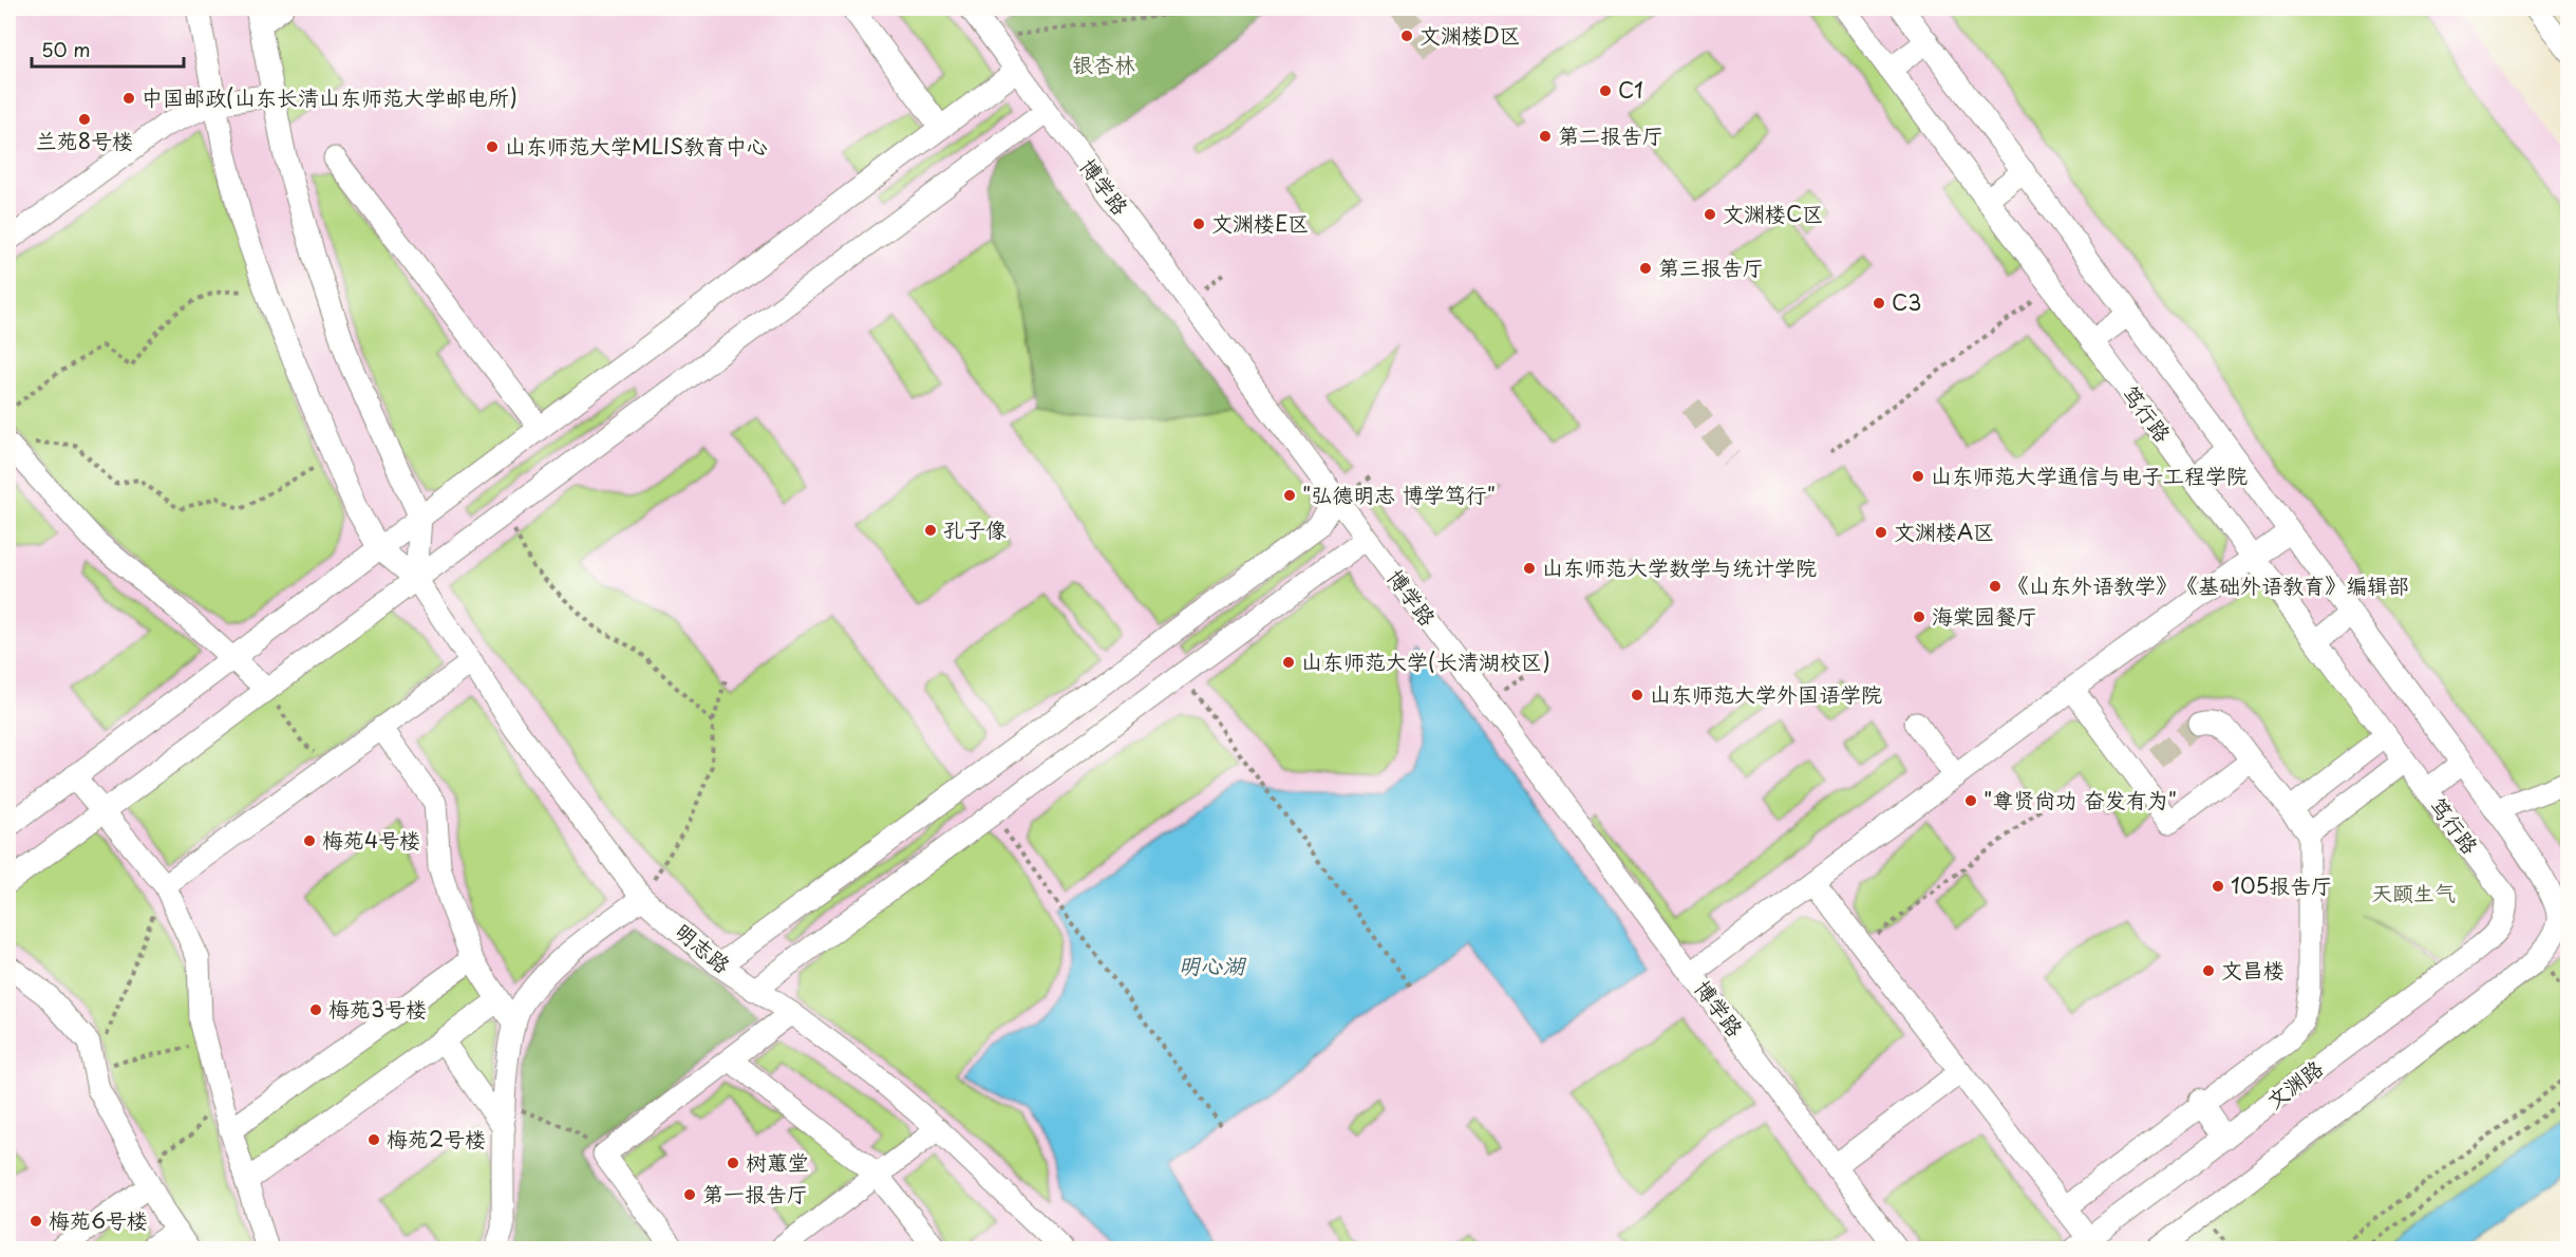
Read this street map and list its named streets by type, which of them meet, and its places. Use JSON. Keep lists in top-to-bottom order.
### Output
{
  "streets": {
    "street": [
      "博学路",
      "笃行路",
      "明志路",
      "文渊路"
    ]
  },
  "crossings": [
    ["笃行路", "文渊路"]
  ],
  "water": ["明心湖"],
  "parks": ["银杏林", "天颐生气"],
  "places": [
    "文渊楼D区",
    "C1",
    "中国邮政(山东长清山东师范大学邮电所)",
    "兰苑8号楼",
    "第二报告厅",
    "山东师范大学MLIS教育中心",
    "文渊楼C区",
    "文渊楼E区",
    "第三报告厅",
    "C3",
    "山东师范大学通信与电子工程学院",
    "\"弘德明志 博学笃行\"",
    "孔子像",
    "文渊楼A区",
    "山东师范大学数学与统计学院",
    "《山东外语教学》《基础外语教育》编辑部",
    "海棠园餐厅",
    "山东师范大学(长清湖校区)",
    "山东师范大学外国语学院",
    "\"尊贤尚功 奋发有为\"",
    "梅苑4号楼",
    "105报告厅",
    "文昌楼",
    "梅苑3号楼",
    "梅苑2号楼",
    "树蕙堂",
    "第一报告厅",
    "梅苑6号楼"
  ],
  "scale_bar": "50 m"
}
